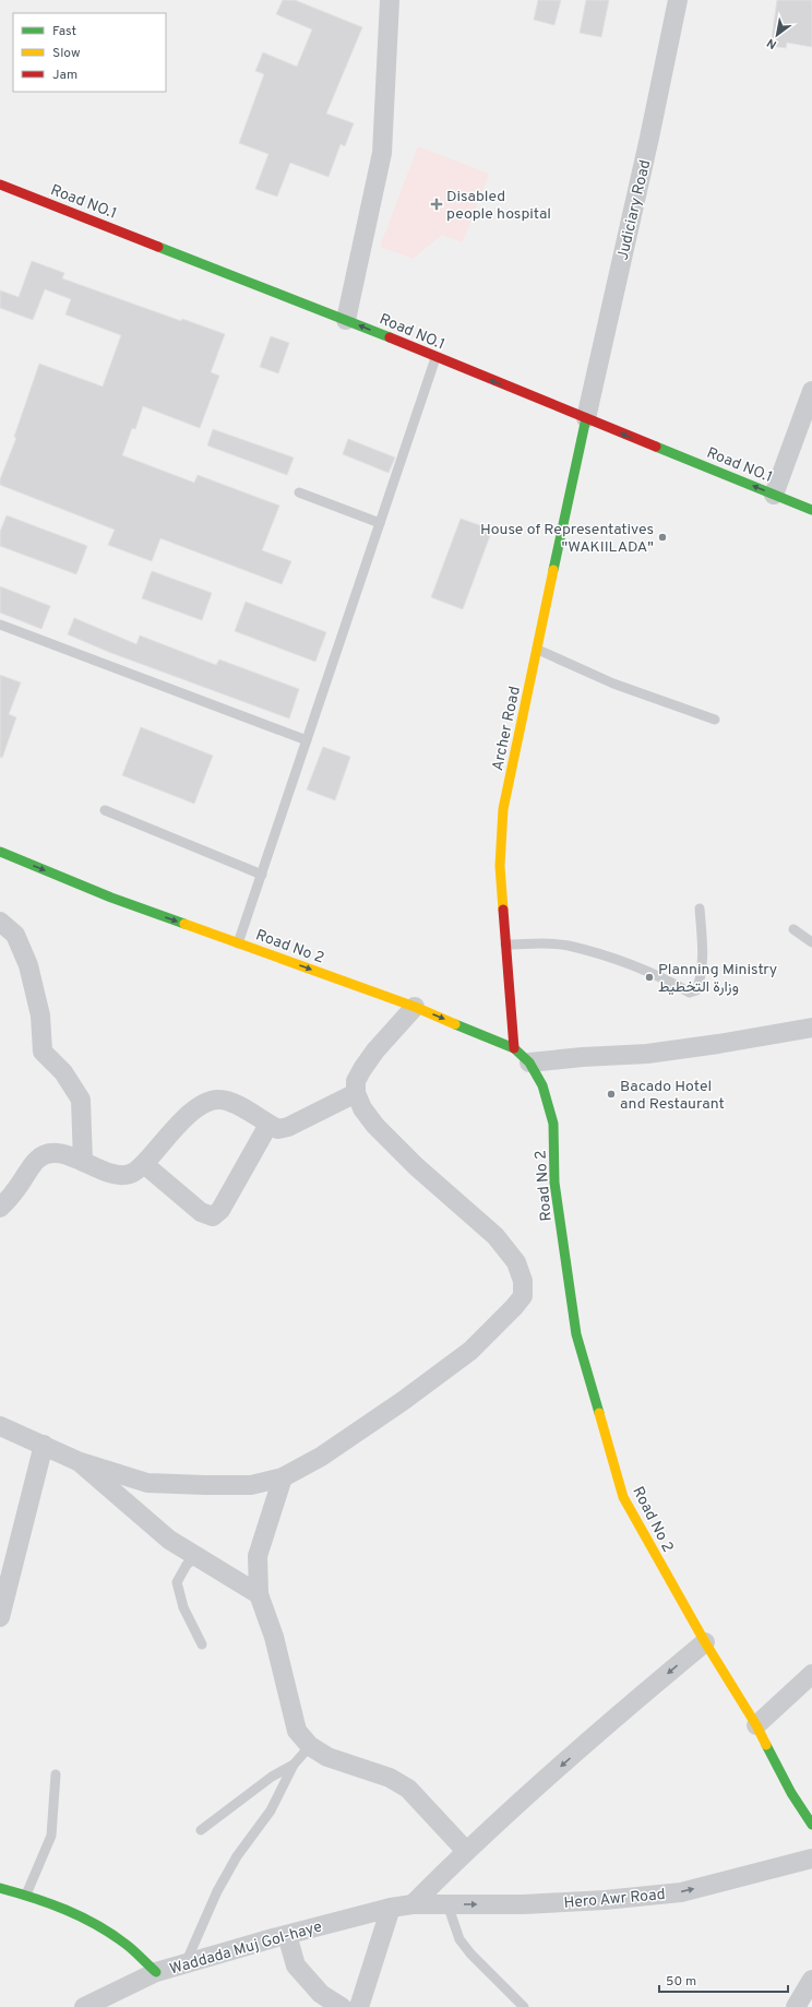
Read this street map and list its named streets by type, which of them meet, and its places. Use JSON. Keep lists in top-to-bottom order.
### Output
{
  "streets": {
    "main road": ["Road NO.1", "Archer Road", "Road No 2"],
    "street": ["Judiciary Road", "Hero Awr Road", "Waddada Muj Gol-haye"]
  },
  "crossings": [
    ["Road NO.1", "Judiciary Road"],
    ["Road NO.1", "Archer Road"],
    ["Judiciary Road", "Archer Road"],
    ["Archer Road", "Road No 2"],
    ["Hero Awr Road", "Waddada Muj Gol-haye"]
  ],
  "one_way": ["Road NO.1", "Road No 2", "Hero Awr Road"],
  "places": {
    "health": ["Disabled people hospital"],
    "other": ["House of Representatives \"WAKIILADA\"", "Planning Ministry وزارة التخطيط", "Bacado Hotel and Restaurant"]
  },
  "legend": ["Fast", "Slow", "Jam"],
  "scale_bar": "50 m",
  "north": "bottom left"
}
